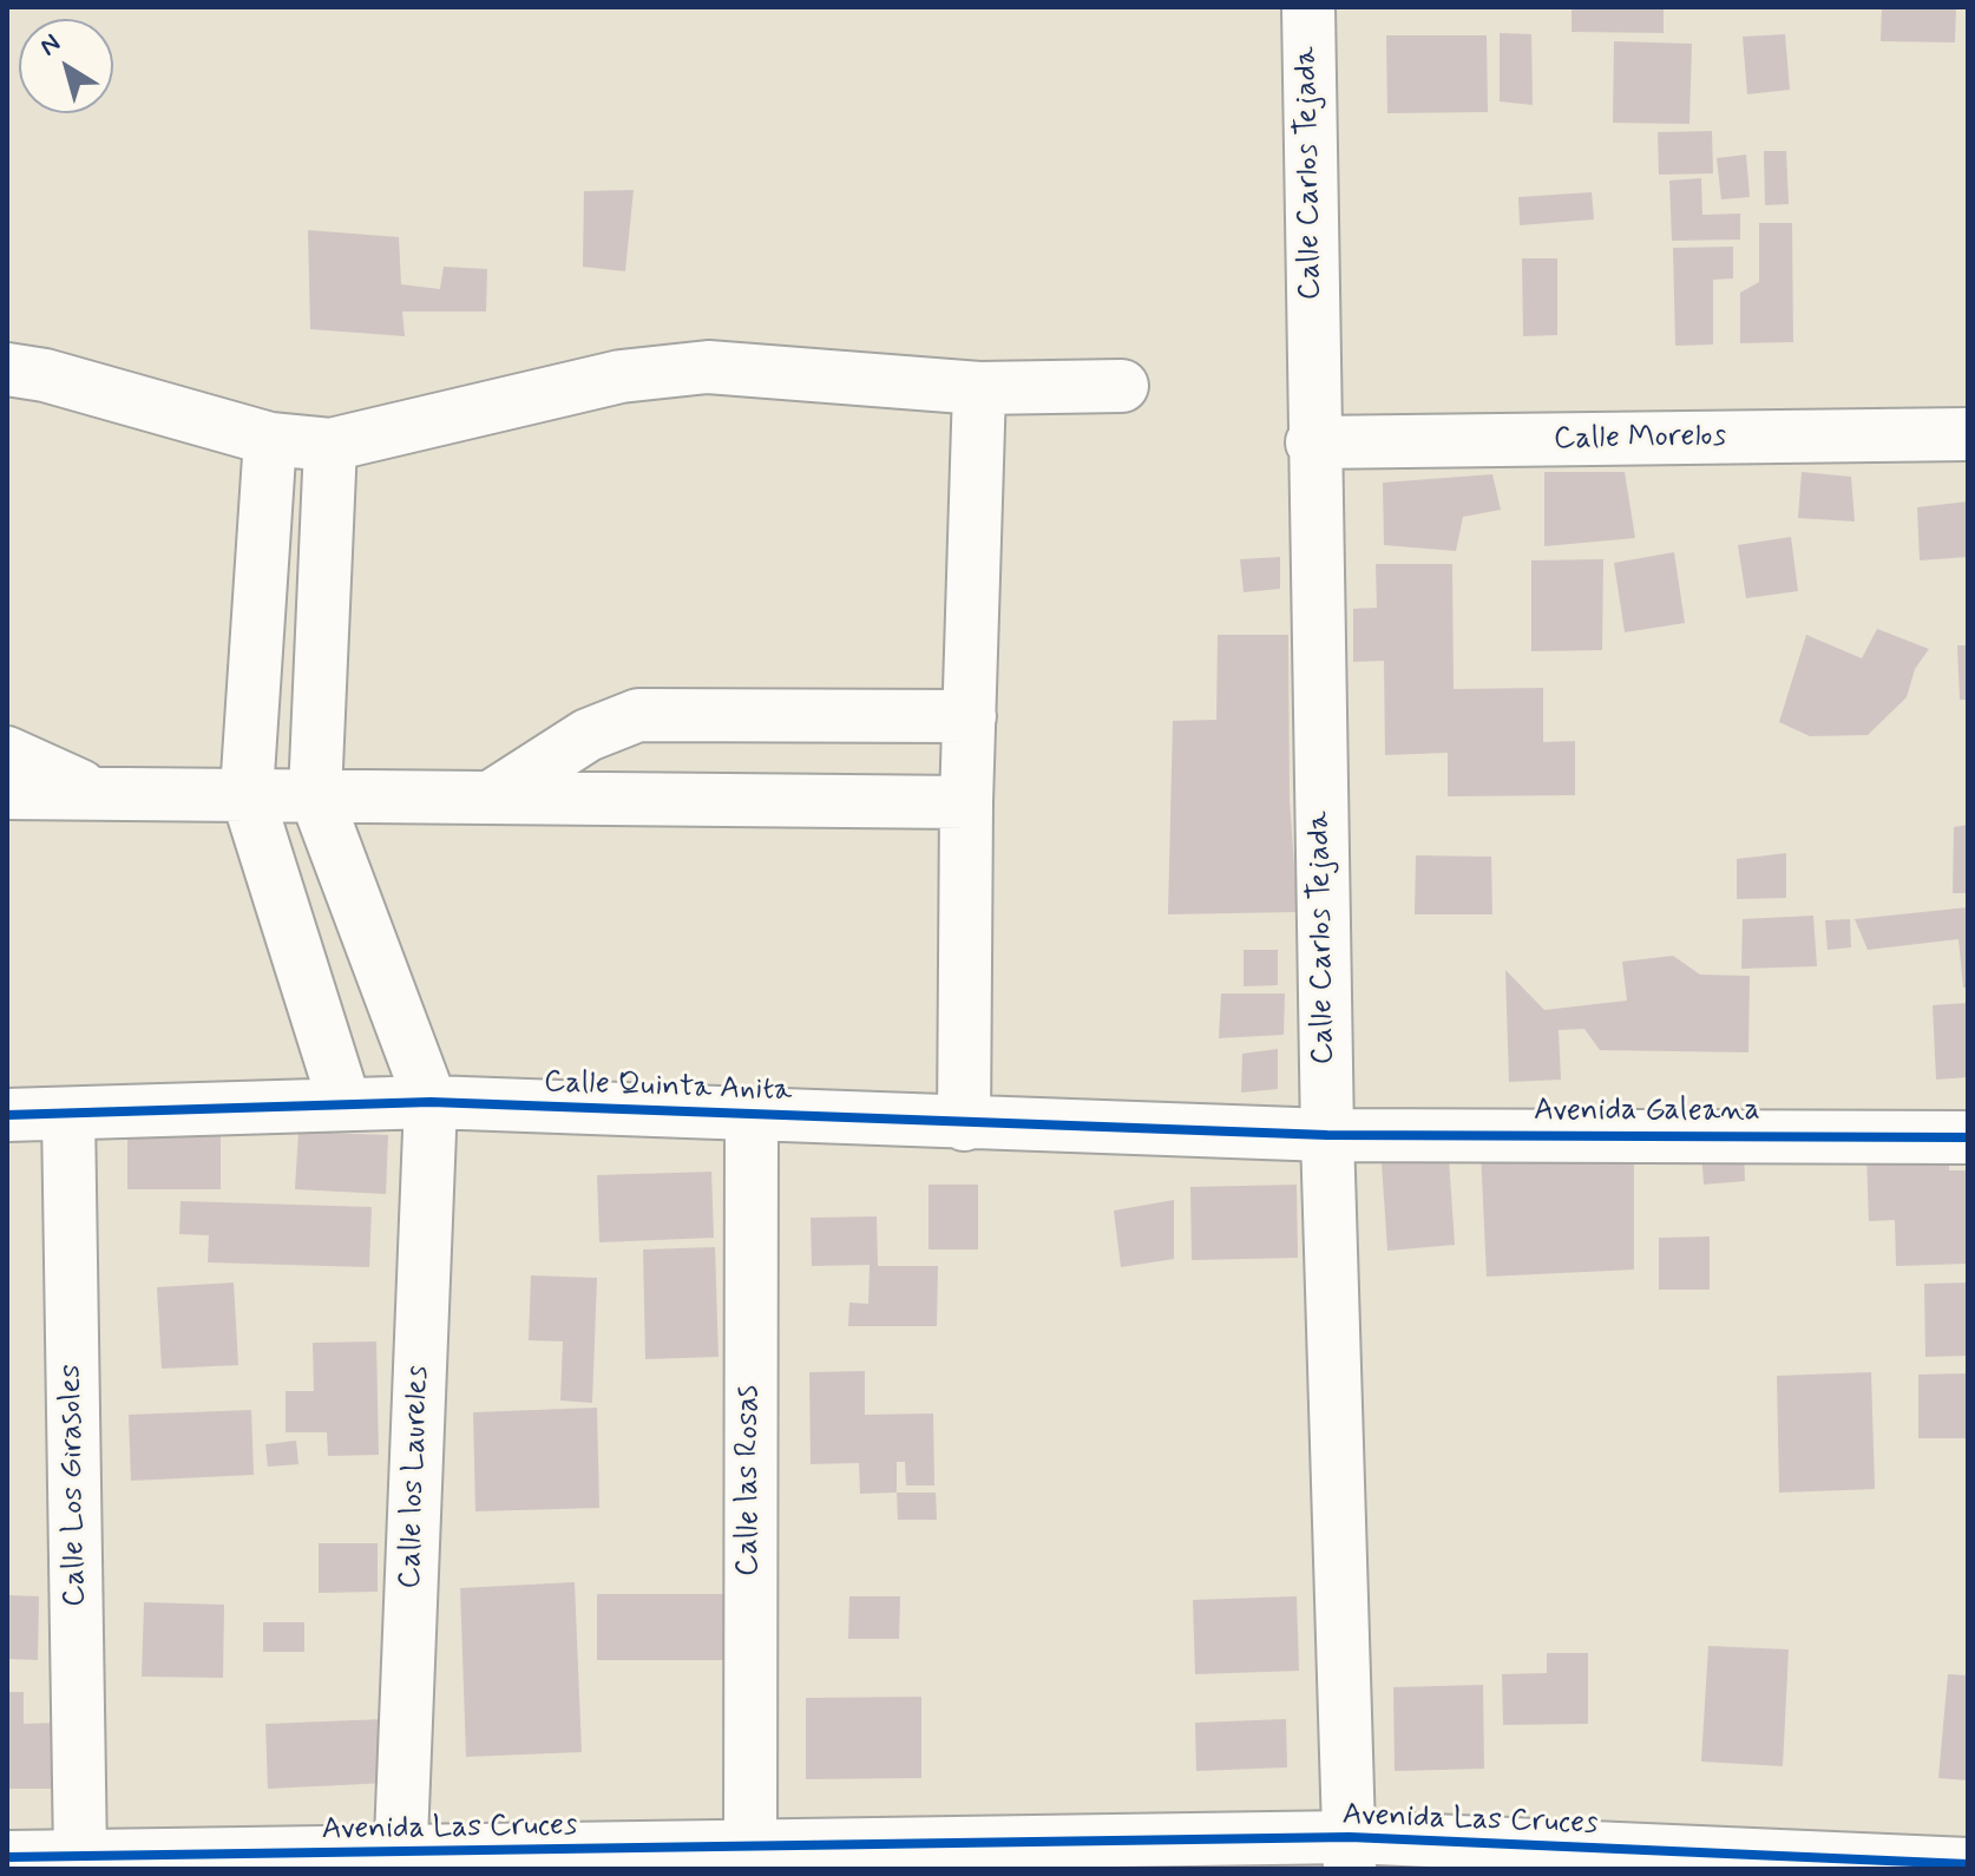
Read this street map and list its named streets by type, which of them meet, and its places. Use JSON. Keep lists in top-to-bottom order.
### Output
{
  "streets": {
    "street": [
      "Calle Carlos Tejada",
      "Calle Morelos",
      "Calle Quinta Anita",
      "Avenida Galeana",
      "Calle los Laureles",
      "Calle las Rosas",
      "Calle Los Girasoles",
      "Avenida Las Cruces"
    ]
  },
  "crossings": [
    ["Calle Carlos Tejada", "Calle Morelos"],
    ["Calle Carlos Tejada", "Calle Quinta Anita"],
    ["Calle Carlos Tejada", "Avenida Galeana"],
    ["Calle Carlos Tejada", "Avenida Las Cruces"],
    ["Calle Quinta Anita", "Avenida Galeana"],
    ["Calle Quinta Anita", "Calle los Laureles"],
    ["Calle Quinta Anita", "Calle las Rosas"],
    ["Calle Quinta Anita", "Calle Los Girasoles"],
    ["Calle los Laureles", "Avenida Las Cruces"],
    ["Calle las Rosas", "Avenida Las Cruces"],
    ["Calle Los Girasoles", "Avenida Las Cruces"]
  ],
  "north": "top left"
}
